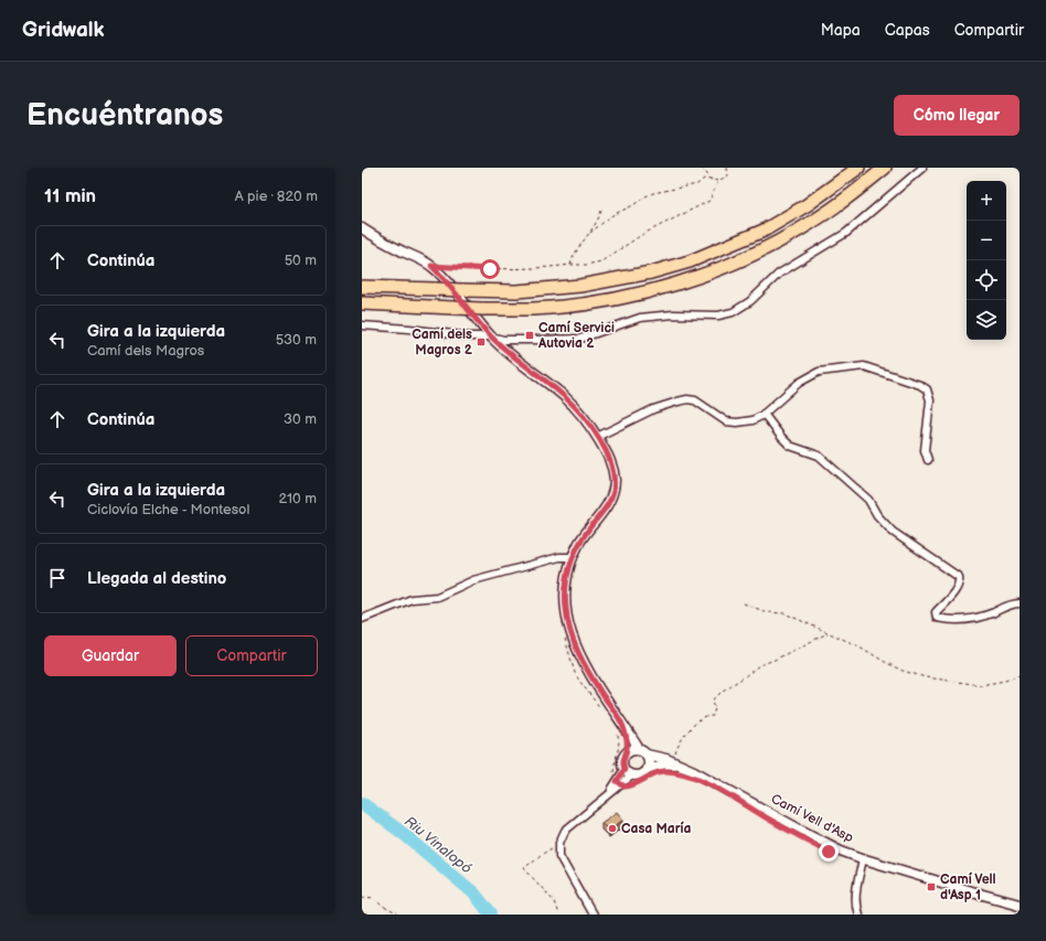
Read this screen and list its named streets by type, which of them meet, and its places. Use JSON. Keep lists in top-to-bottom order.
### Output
{
  "streets": {
    "street": ["Camí Vell d'Asp"]
  },
  "water": ["Riu Vinalopó"],
  "places": {
    "transit": ["Camí Servici Autovia 2", "Camí dels Magros 2", "Camí Vell d'Asp 1"],
    "other": ["Casa María"]
  },
  "page": {
    "header": "Gridwalk",
    "nav": ["Mapa", "Capas", "Compartir"],
    "buttons": [
      "Cómo llegar",
      ["Guardar", "Compartir"]
    ],
    "title": "Encuéntranos",
    "heading": ["11 min", "A pie · 820 m"],
    "map_buttons": ["+", "−"],
    "list": [
      ["Continúa", "50 m"],
      ["Gira a la izquierda", "Camí dels Magros", "530 m"],
      ["Continúa", "30 m"],
      ["Gira a la izquierda", "Ciclovía Elche - Montesol", "210 m"],
      "Llegada al destino"
    ]
  }
}
